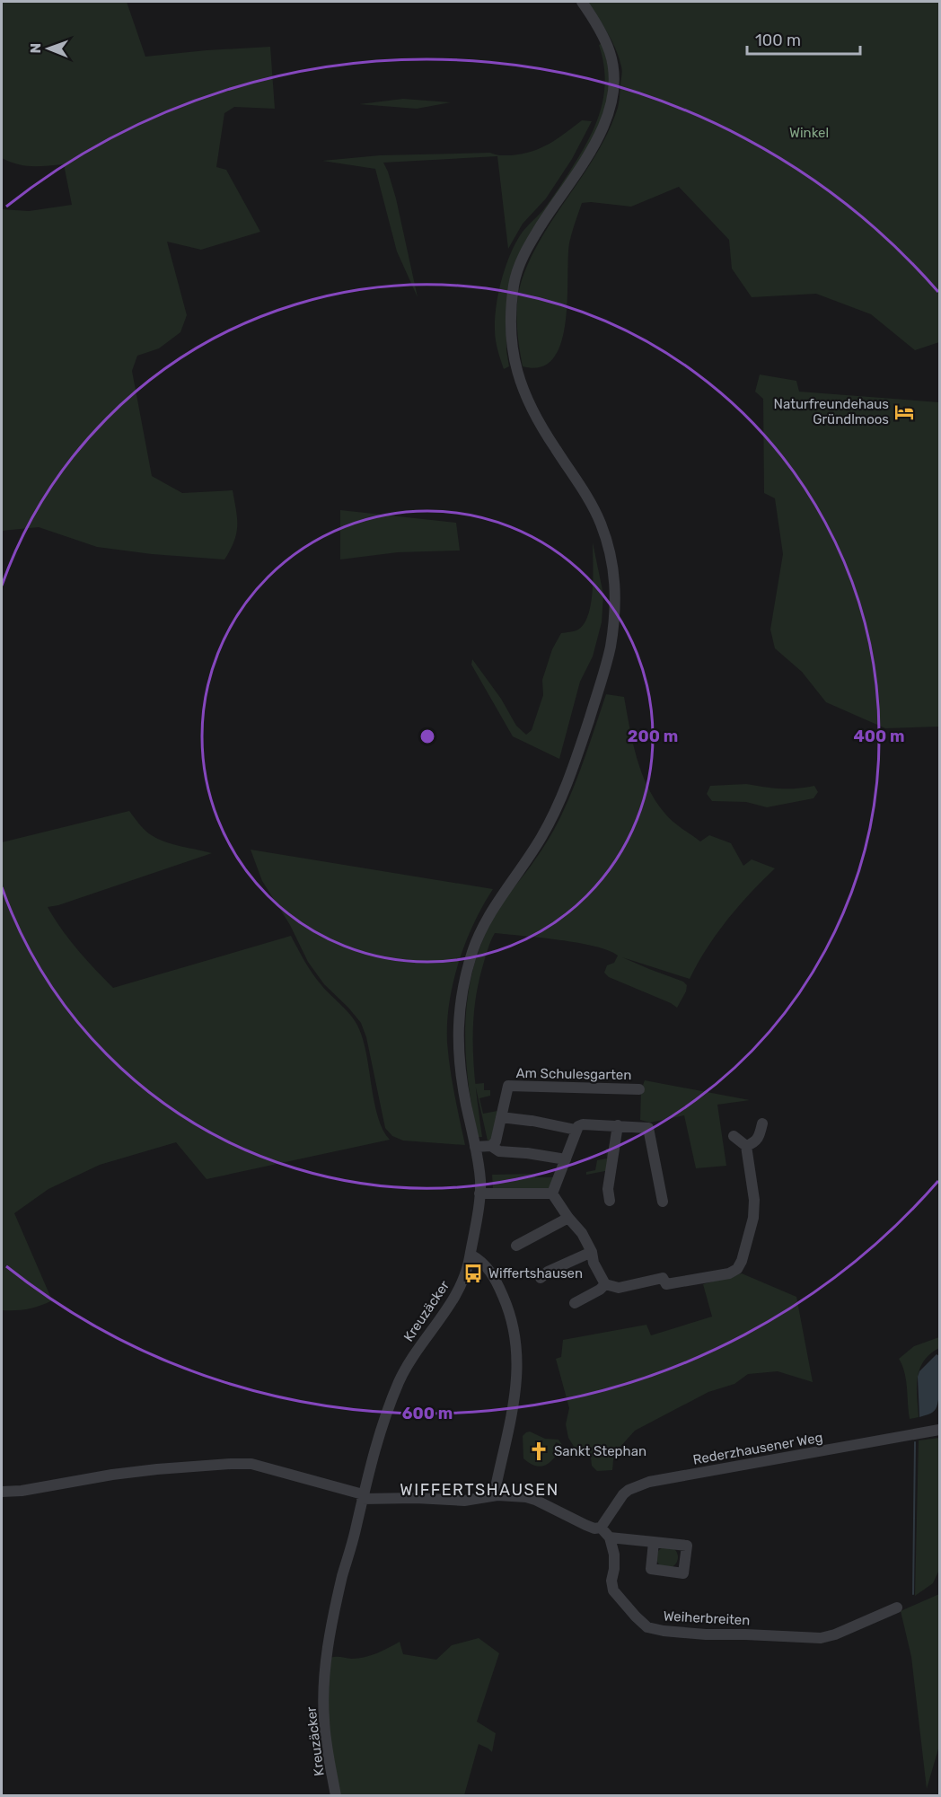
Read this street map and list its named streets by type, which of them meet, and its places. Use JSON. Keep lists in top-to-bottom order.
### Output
{
  "streets": {
    "street": [
      "Am Schulesgarten",
      "Kreuzäcker",
      "Rederzhausener Weg",
      "Weiherbreiten"
    ]
  },
  "districts": ["WIFFERTSHAUSEN"],
  "parks": ["Winkel"],
  "places": {
    "hotel": ["Naturfreundehaus Gründlmoos"],
    "bus stop": ["Wiffertshausen"],
    "church": ["Sankt Stephan"]
  },
  "scale_bar": "100 m",
  "north": "left",
  "rings": ["200 m", "400 m", "600 m"]
}
